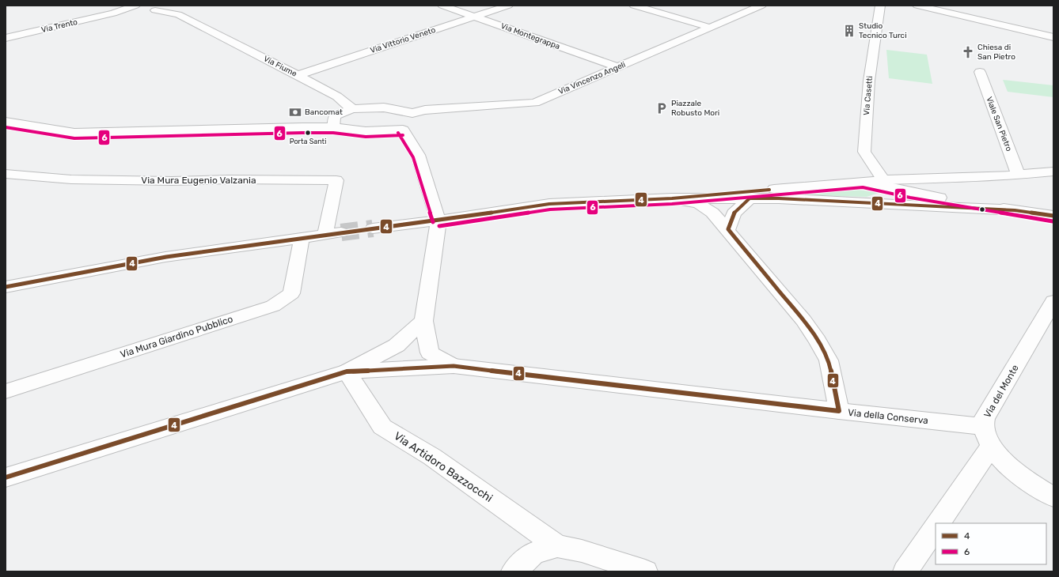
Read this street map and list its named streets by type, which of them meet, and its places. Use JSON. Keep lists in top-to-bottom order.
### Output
{
  "streets": {
    "street": [
      "Via Trento",
      "Via Montegrappa",
      "Via Vittorio Veneto",
      "Via Fiume",
      "Via Vincenzo Angeli",
      "Via Casetti",
      "Viale San Pietro",
      "Via Mura Eugenio Valzania",
      "Via Mura Giardino Pubblico",
      "Via del Monte",
      "Via della Conserva",
      "Via Artidoro Bazzocchi"
    ]
  },
  "crossings": [
    ["Via Trento", "Via Fiume"],
    ["Via Montegrappa", "Via Vittorio Veneto"],
    ["Via Montegrappa", "Via Vincenzo Angeli"],
    ["Via Vittorio Veneto", "Via Fiume"],
    ["Via Fiume", "Via Vincenzo Angeli"],
    ["Via del Monte", "Via della Conserva"]
  ],
  "places": {
    "building": ["Studio Tecnico Turci"],
    "church": ["Chiesa di San Pietro"],
    "parking": ["Piazzale Robusto Mori"],
    "bank": ["Bancomat"],
    "other": ["Porta Santi"]
  },
  "lines": ["transit line 6", "transit line 4"],
  "legend": ["4", "6"]
}
